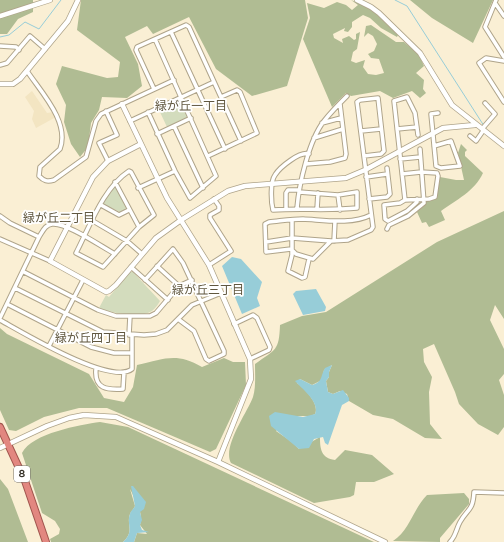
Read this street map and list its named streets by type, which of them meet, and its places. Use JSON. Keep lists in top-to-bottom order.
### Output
{
  "streets": {
    "highway": ["8"]
  },
  "districts": [
    "緑が丘一丁目",
    "緑が丘二丁目",
    "緑が丘三丁目",
    "緑が丘四丁目"
  ]
}
